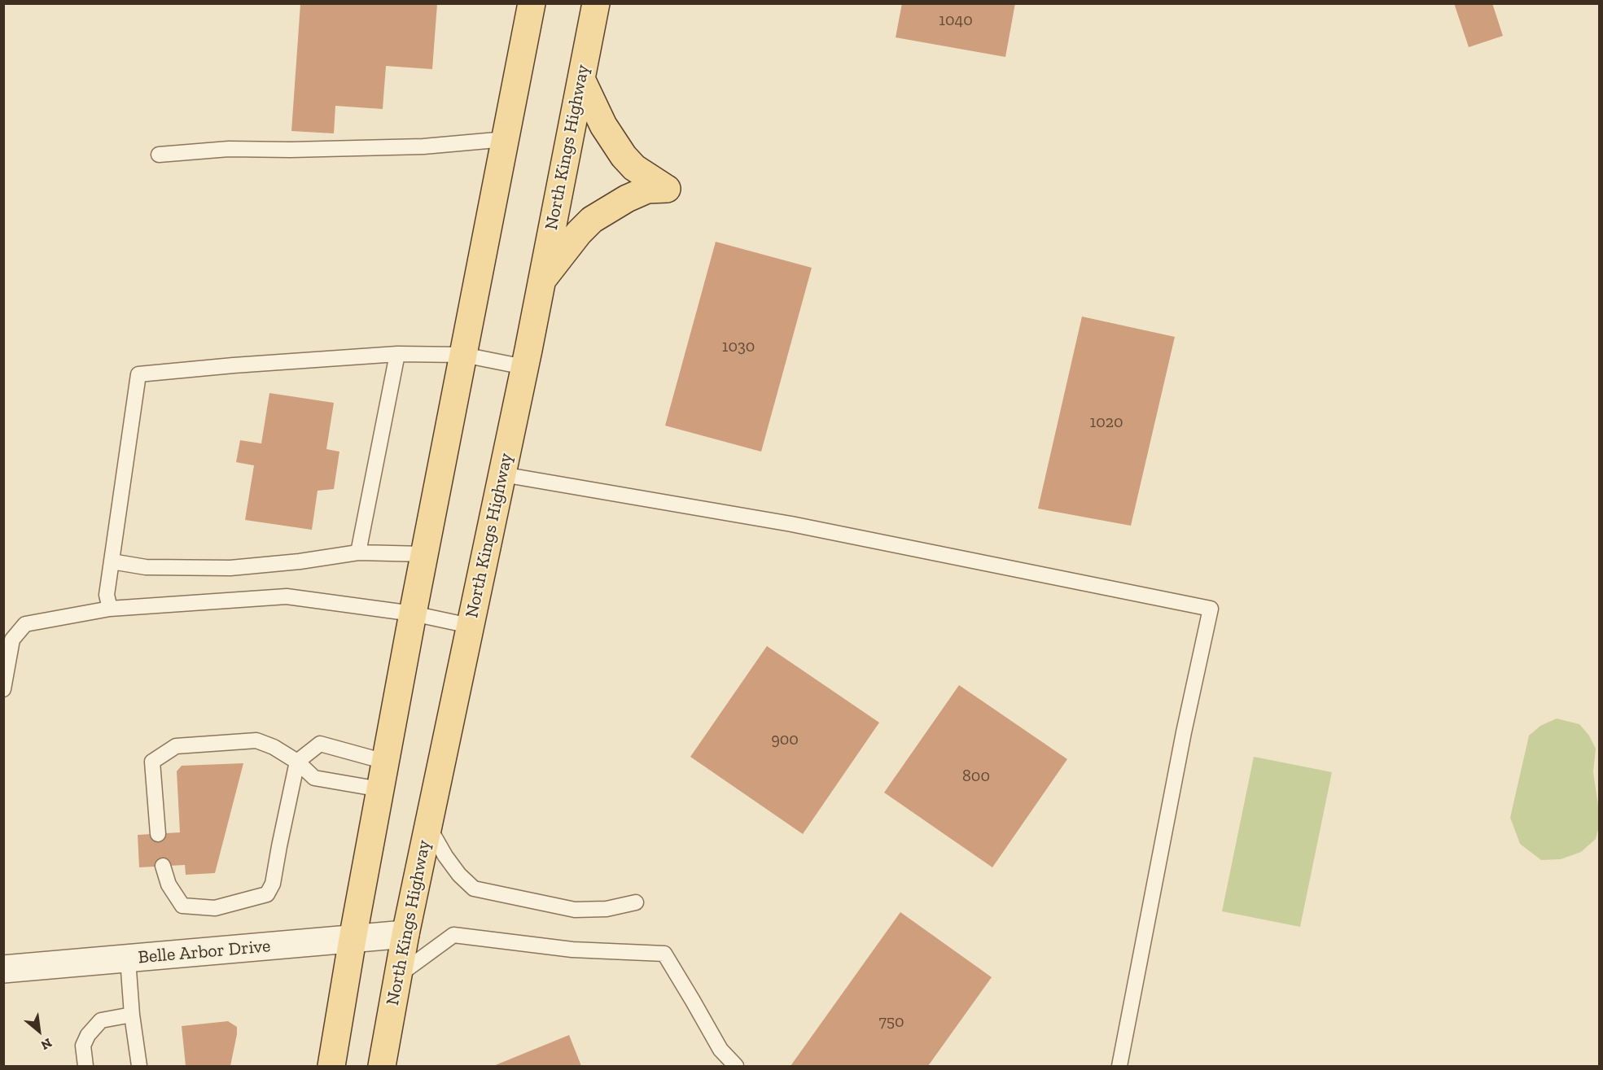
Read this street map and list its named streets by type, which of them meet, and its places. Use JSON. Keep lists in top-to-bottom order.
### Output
{
  "streets": {
    "main road": ["North Kings Highway"],
    "street": ["Belle Arbor Drive"]
  },
  "crossings": [
    ["North Kings Highway", "Belle Arbor Drive"]
  ],
  "house_numbers": [
    "1040",
    "1030",
    "1020",
    "900",
    "800",
    "750"
  ],
  "north": "bottom right"
}
